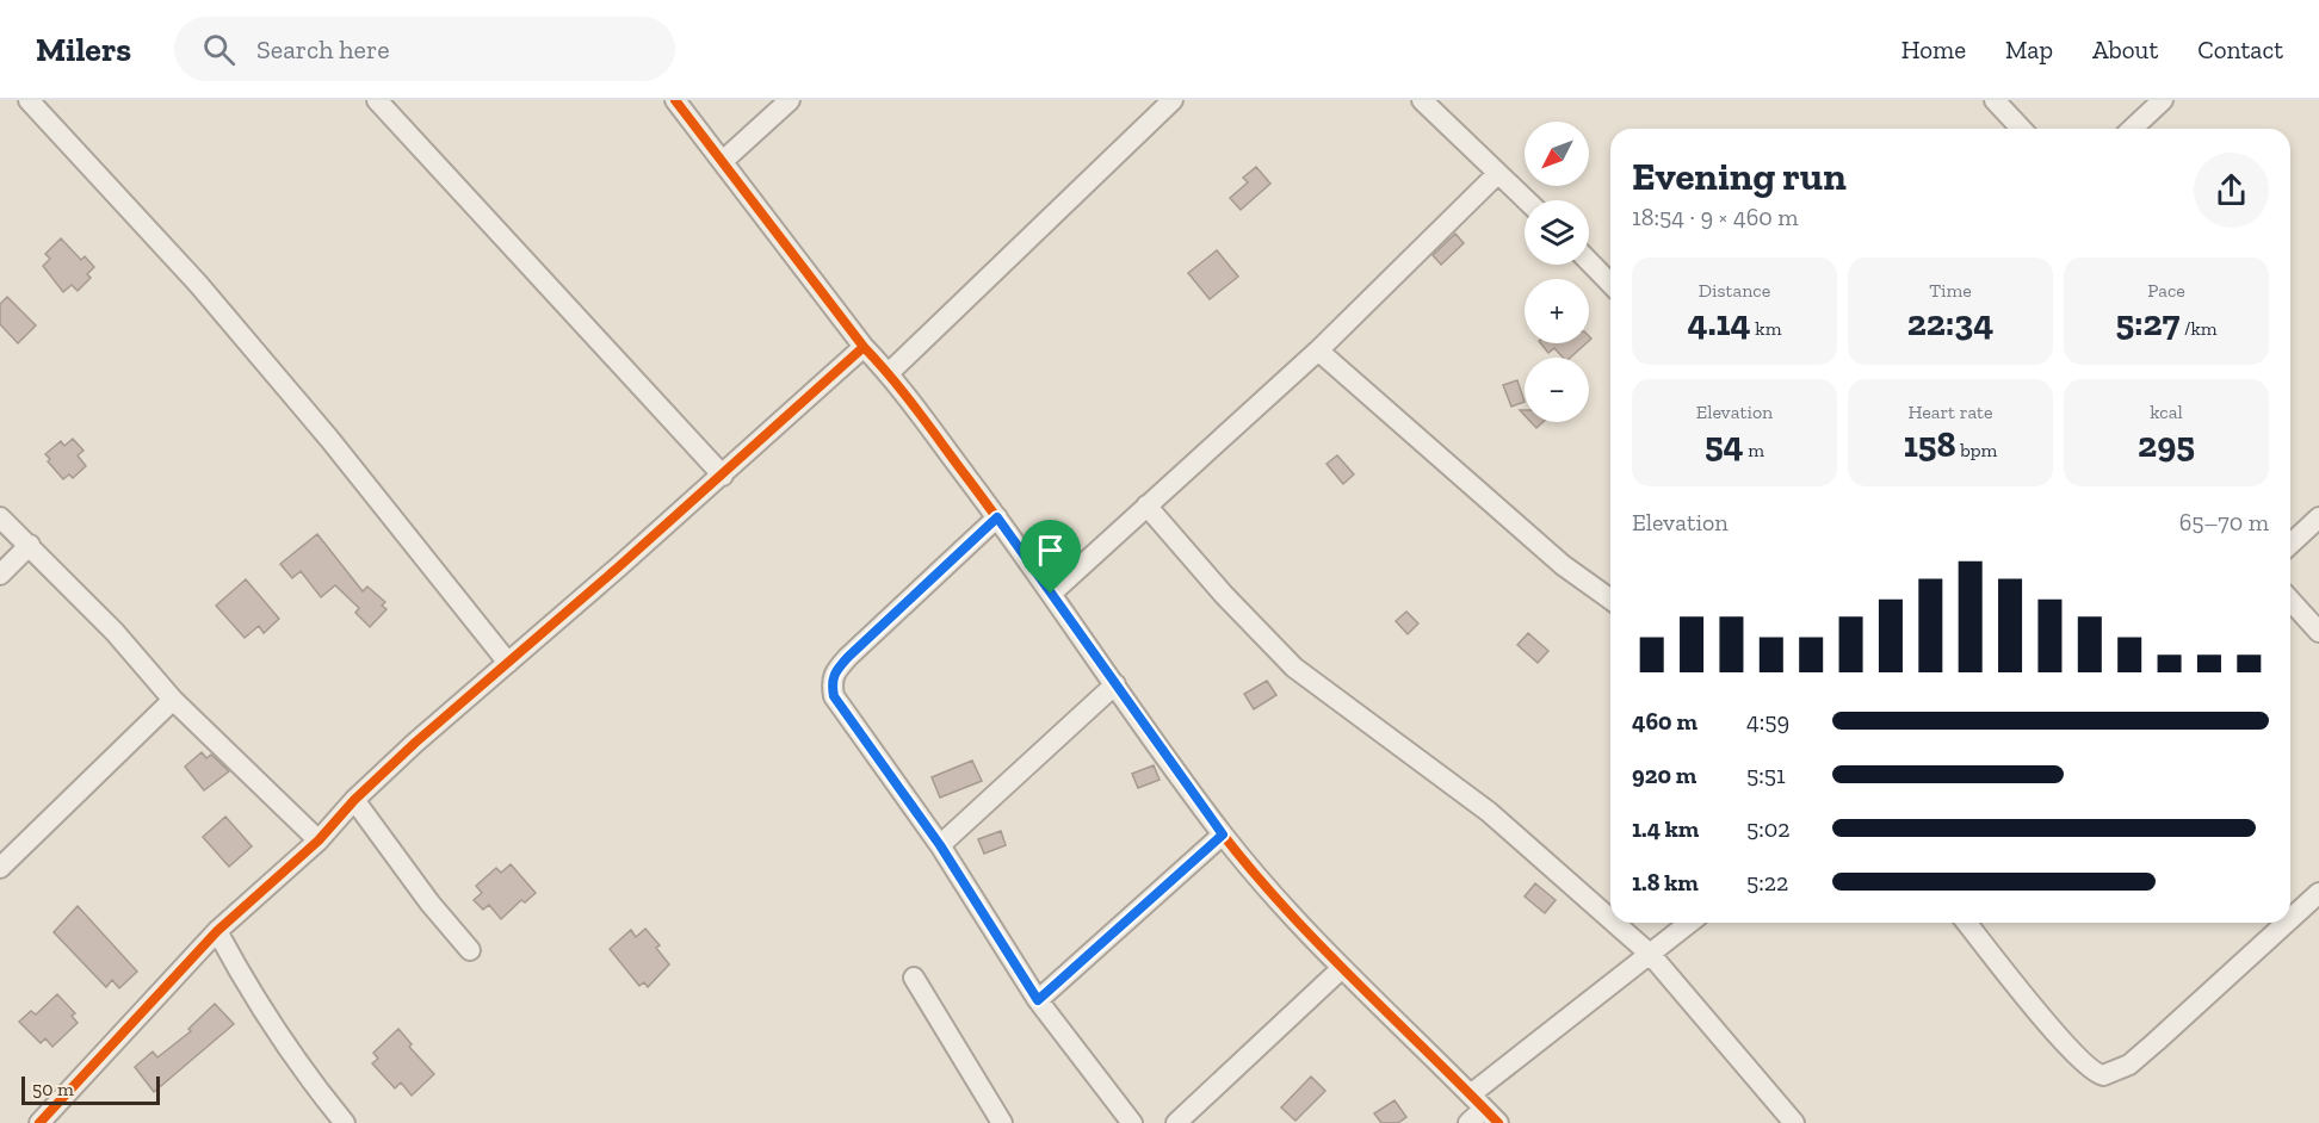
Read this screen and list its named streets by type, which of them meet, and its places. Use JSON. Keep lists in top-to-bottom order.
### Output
{
  "scale_bar": "50 m",
  "north": "bottom left",
  "page": {
    "header": "Milers",
    "search": "Search here",
    "nav": [
      "Home",
      "Map",
      "About",
      "Contact"
    ],
    "map_buttons": ["+", "−"],
    "heading": ["Evening run", "18:54 · 9 × 460 m"],
    "stats": [
      ["Distance", "4.14 km"],
      ["Time", "22:34"],
      ["Pace", "5:27 /km"],
      ["Elevation", "54 m"],
      ["Heart rate", "158 bpm"],
      ["kcal", "295"]
    ],
    "chart": ["Elevation", "65–70 m"],
    "list": [
      {
        "name": "460 m",
        "note": "4:59"
      },
      {
        "name": "920 m",
        "note": "5:51"
      },
      {
        "name": "1.4 km",
        "note": "5:02"
      },
      {
        "name": "1.8 km",
        "note": "5:22"
      }
    ],
    "scale": "50 m"
  }
}
